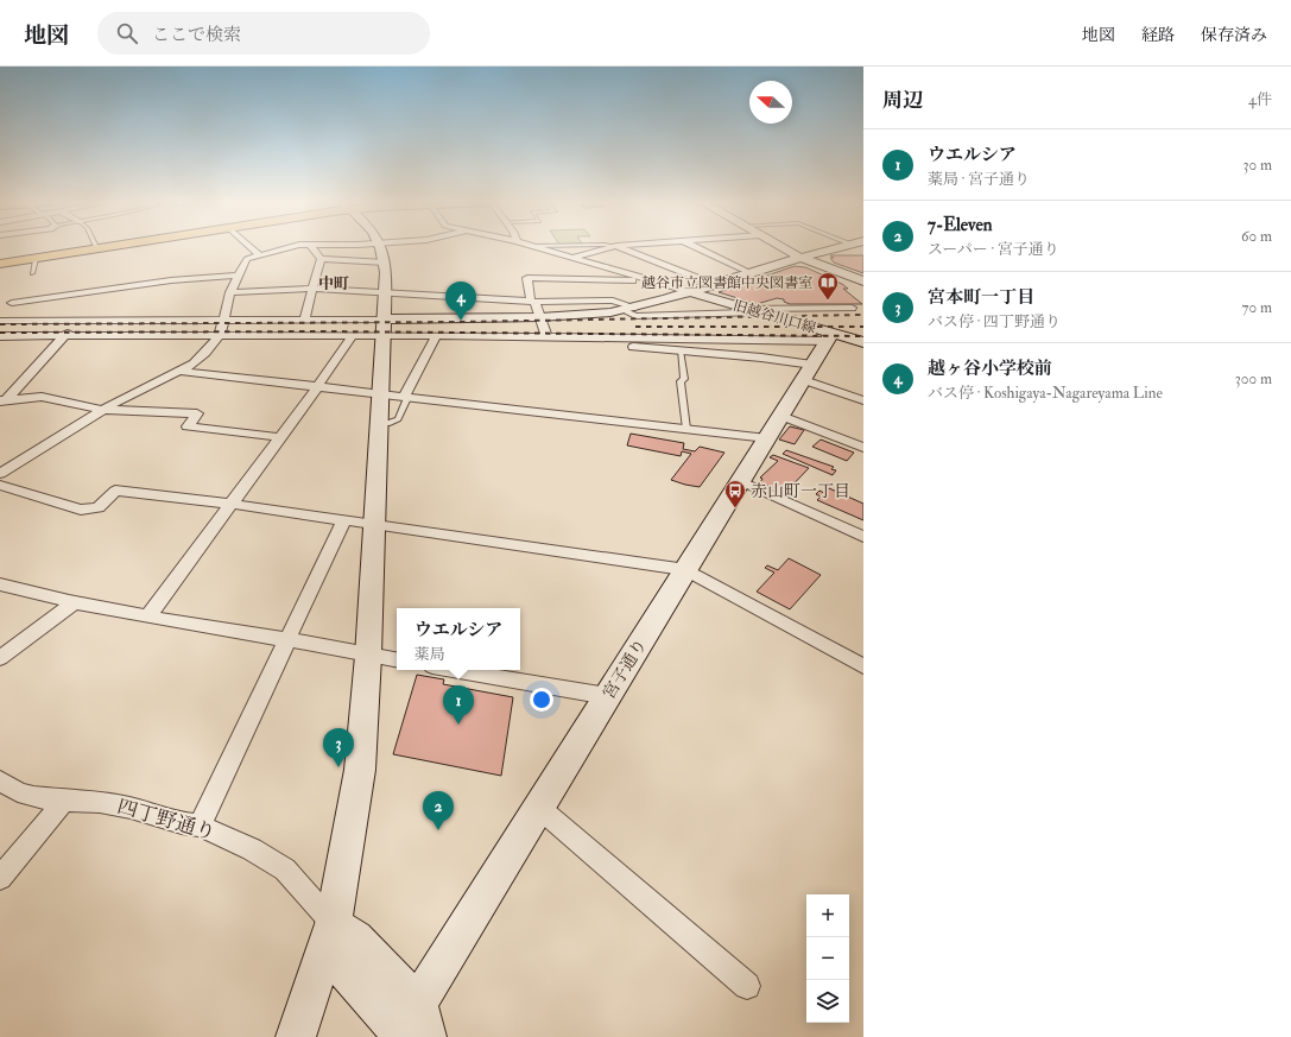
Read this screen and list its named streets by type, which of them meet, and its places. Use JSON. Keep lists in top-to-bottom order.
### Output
{
  "streets": {
    "street": ["旧越谷川口線", "宮子通り", "四丁野通り"]
  },
  "crossings": [
    ["旧越谷川口線", "宮子通り"],
    ["宮子通り", "四丁野通り"]
  ],
  "districts": ["中町"],
  "places": {
    "library": ["越谷市立図書館中央図書室"],
    "bus stop": ["赤山町一丁目"]
  },
  "north": "left",
  "page": {
    "header": "地図",
    "search": "ここで検索",
    "nav": ["地図", "経路", "保存済み"],
    "heading": ["周辺", "4件"],
    "list": [
      {
        "mark": "1",
        "name": "ウエルシア",
        "note": "薬局 · 宮子通り",
        "value": "30 m"
      },
      {
        "mark": "2",
        "name": "7-Eleven",
        "note": "スーパー · 宮子通り",
        "value": "60 m"
      },
      {
        "mark": "3",
        "name": "宮本町一丁目",
        "note": "バス停 · 四丁野通り",
        "value": "70 m"
      },
      {
        "mark": "4",
        "name": "越ヶ谷小学校前",
        "note": "バス停 · Koshigaya-Nagareyama Line",
        "value": "300 m"
      }
    ],
    "pins": [
      "4",
      "1",
      "3",
      "2"
    ],
    "popup": ["ウエルシア", "薬局"],
    "map_buttons": ["+", "−"]
  }
}
